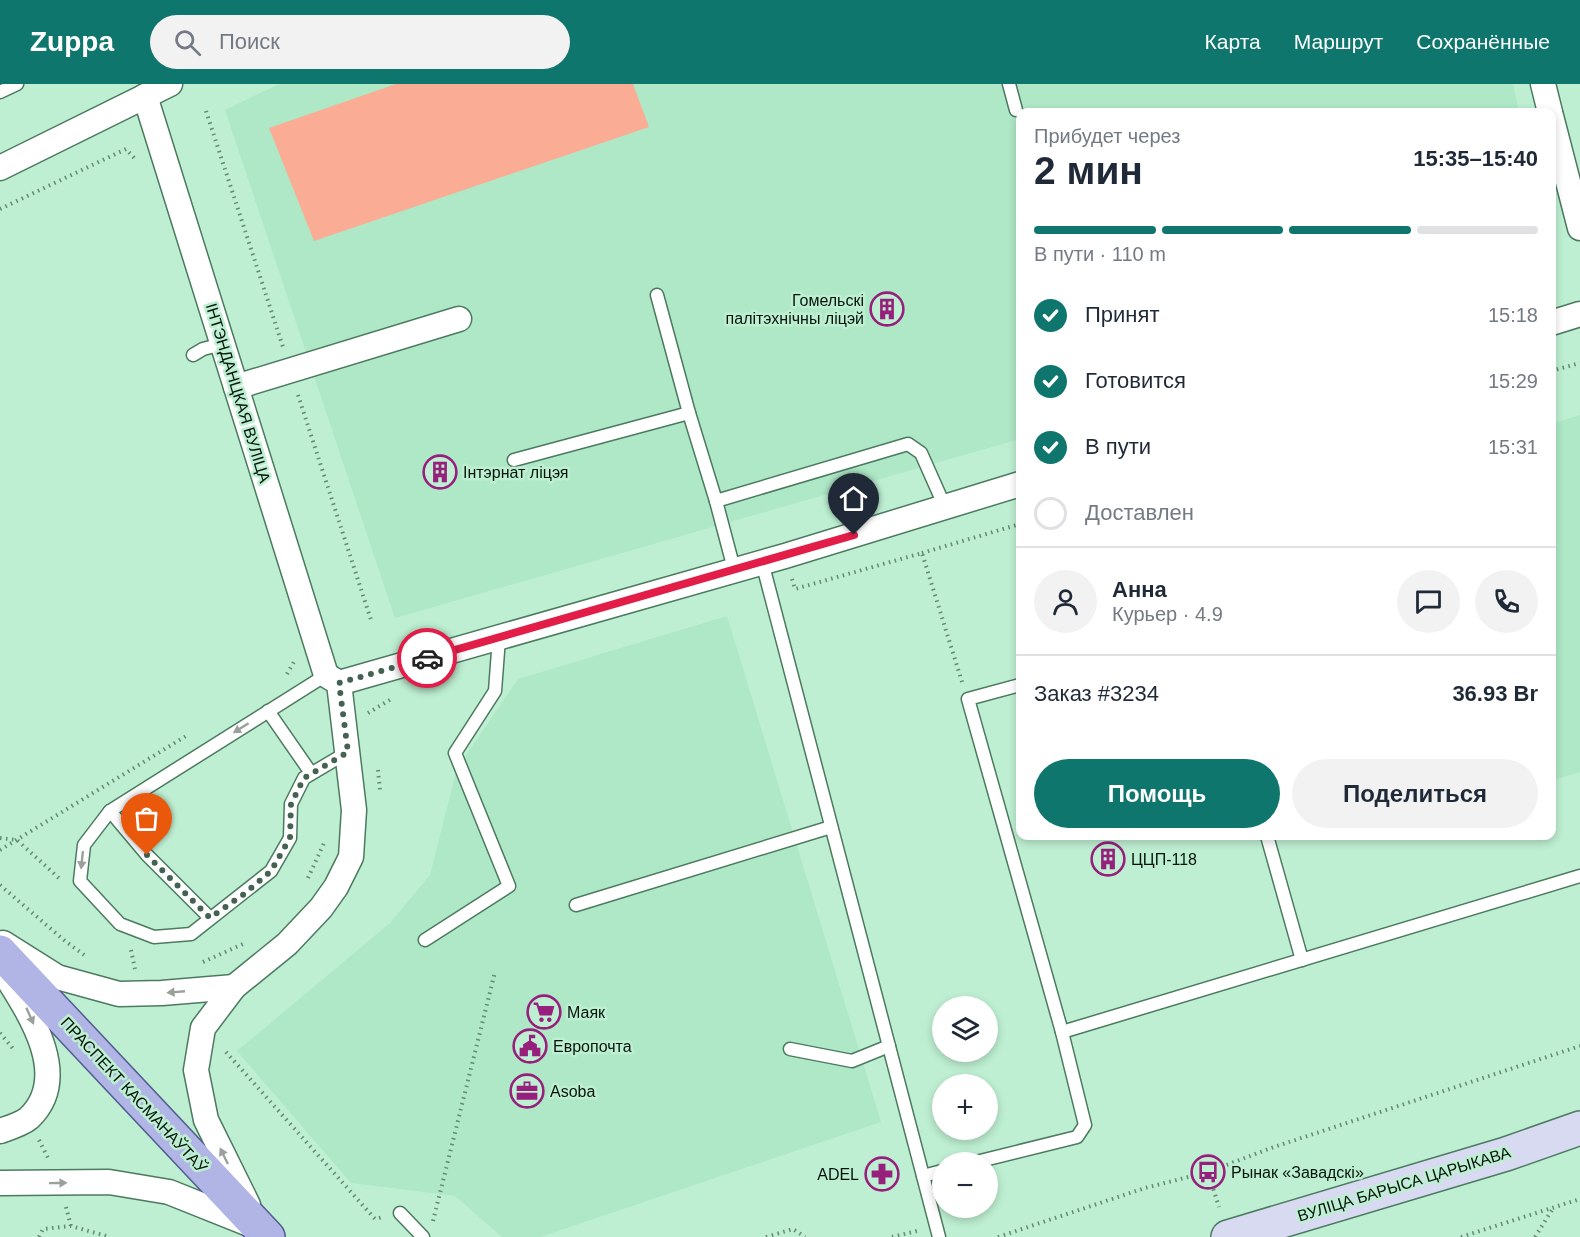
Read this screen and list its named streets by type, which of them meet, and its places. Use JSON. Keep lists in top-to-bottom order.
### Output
{
  "streets": {
    "main road": ["ПРАСПЕКТ КАСМАНАЎТАЎ", "ВУЛІЦА БАРЫСА ЦАРЫКАВА"],
    "street": ["ІНТЭНДАНЦКАЯ ВУЛІЦА"]
  },
  "crossings": [
    ["ІНТЭНДАНЦКАЯ ВУЛІЦА", "ПРАСПЕКТ КАСМАНАЎТАЎ"]
  ],
  "places": {
    "building": ["Гомельскі палітэхнічны ліцэй", "Інтэрнат ліцэя", "ЦЦП-118"],
    "supermarket": ["Маяк"],
    "public building": ["Европочта"],
    "office": ["Asoba"],
    "bus stop": ["Рынак «Завадскі»"],
    "pharmacy": ["ADEL"]
  },
  "page": {
    "header": "Zuppa",
    "search": "Поиск",
    "nav": ["Карта", "Маршрут", "Сохранённые"],
    "heading": ["2 мин", "Прибудет через", "15:35–15:40"],
    "panel": [
      "Анна",
      "Курьер · 4.9",
      "Заказ #3234",
      "36.93 Br"
    ],
    "bar": "В пути · 110 m",
    "list": [
      ["Принят", "15:18"],
      ["Готовится", "15:29"],
      ["В пути", "15:31"],
      "Доставлен"
    ],
    "buttons": ["Помощь", "Поделиться"],
    "map_buttons": ["+", "−"]
  }
}
